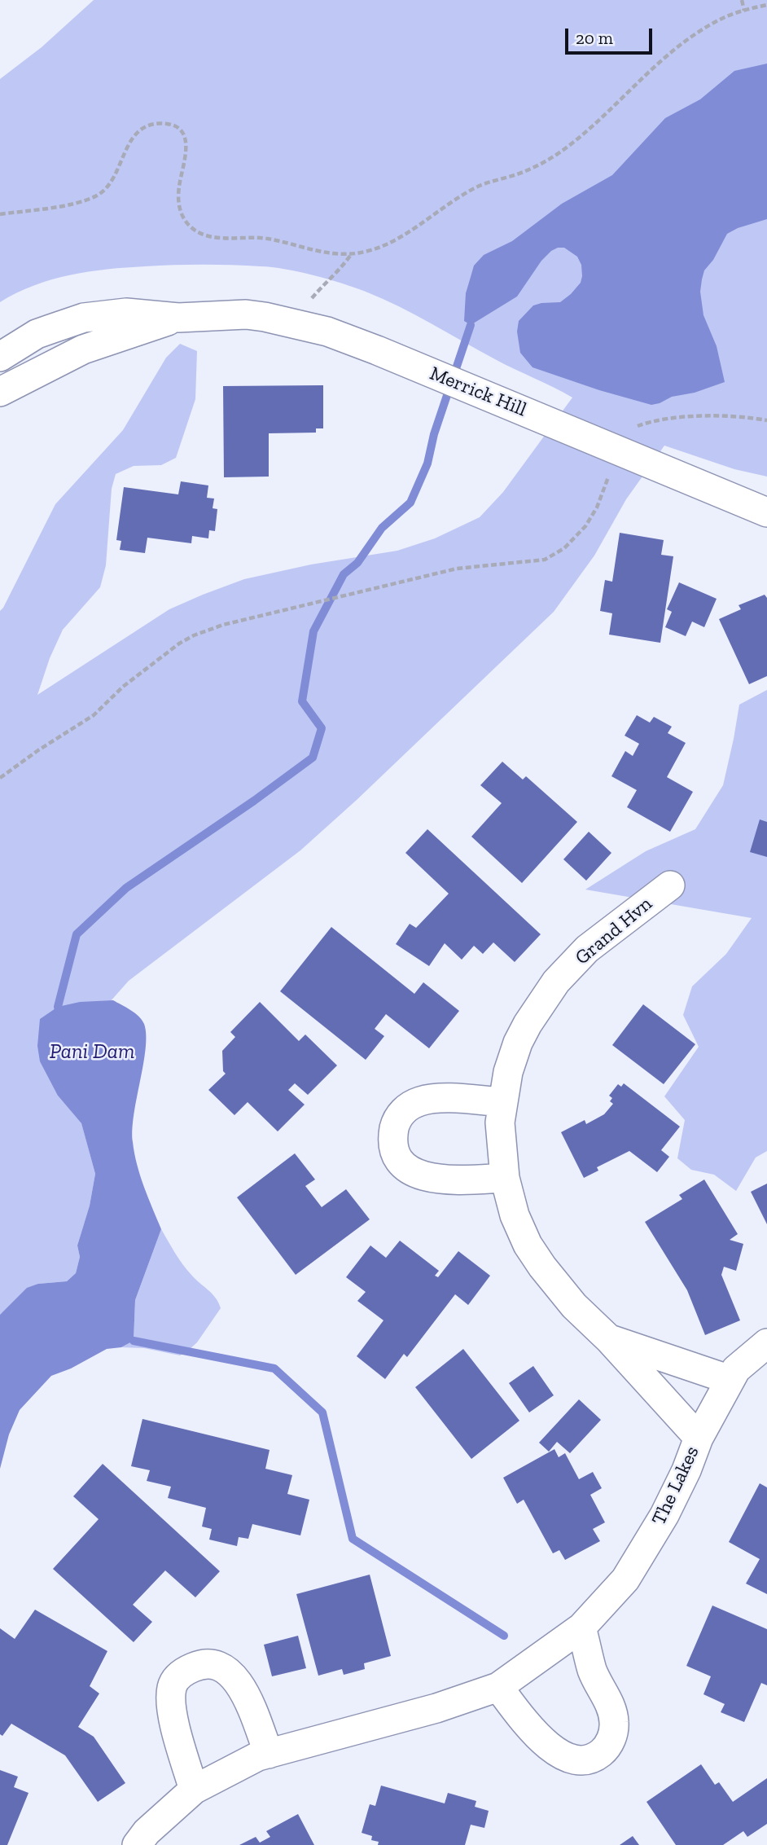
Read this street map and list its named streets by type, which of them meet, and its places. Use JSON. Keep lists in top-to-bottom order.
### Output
{
  "streets": {
    "street": ["Merrick Hill", "Grand Hvn", "The Lakes"]
  },
  "crossings": [
    ["Grand Hvn", "The Lakes"]
  ],
  "water": ["Pani Dam"],
  "scale_bar": "20 m"
}
